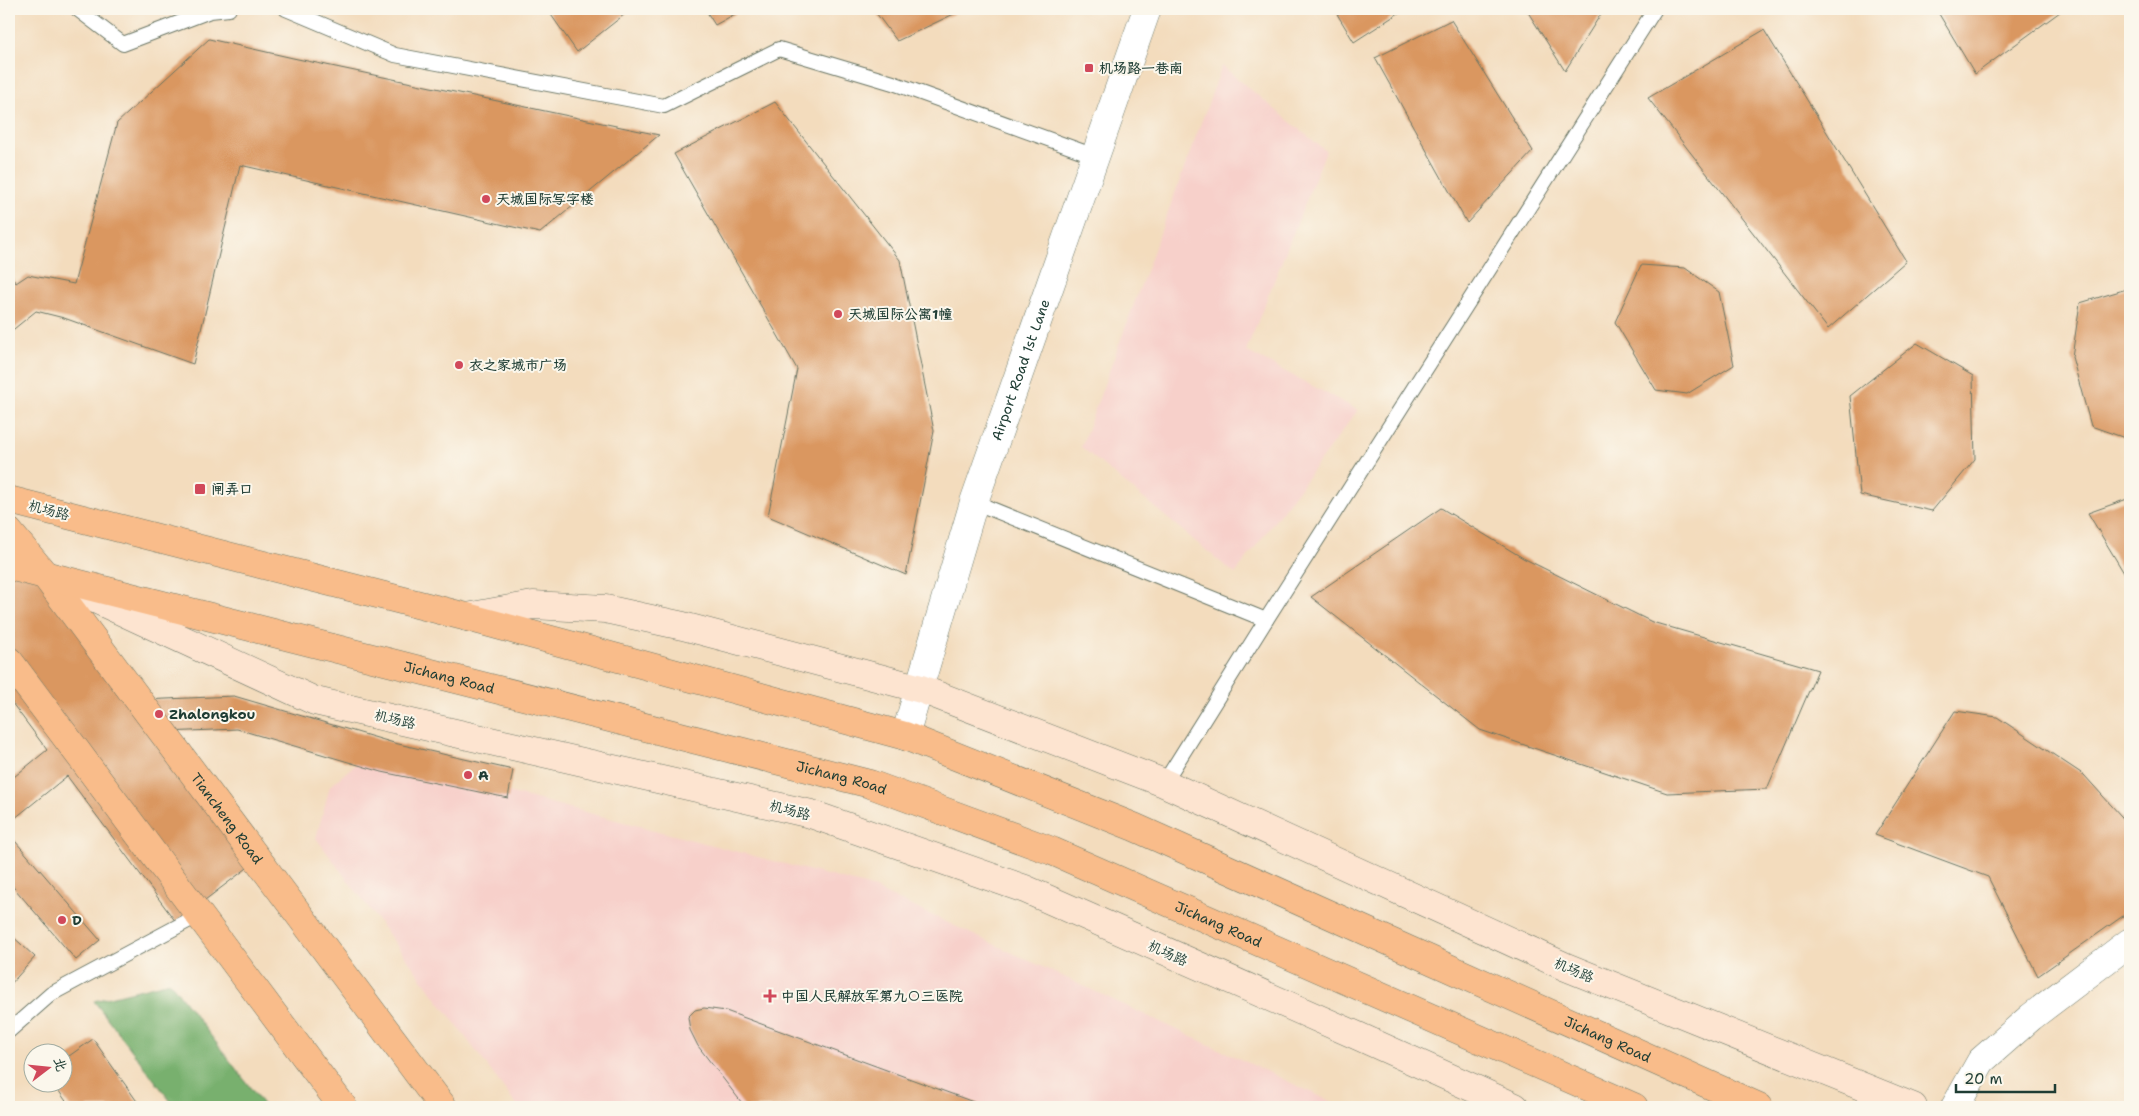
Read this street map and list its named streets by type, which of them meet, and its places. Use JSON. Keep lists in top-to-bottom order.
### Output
{
  "streets": {
    "main road": ["机场路", "Jichang Road", "Tiancheng Road"],
    "street": ["Airport Road 1st Lane"]
  },
  "crossings": [
    ["Airport Road 1st Lane", "机场路"],
    ["Airport Road 1st Lane", "Jichang Road"],
    ["机场路", "Jichang Road"],
    ["机场路", "Tiancheng Road"],
    ["Jichang Road", "Tiancheng Road"]
  ],
  "places": {
    "transit": ["机场路一巷南", "闸弄口"],
    "other": [
      "天城国际写字楼",
      "天城国际公寓1幢",
      "衣之家城市广场",
      "Zhalongkou",
      "A",
      "D"
    ],
    "health": ["中国人民解放军第九〇三医院"]
  },
  "scale_bar": "20 m",
  "north": "right"
}
